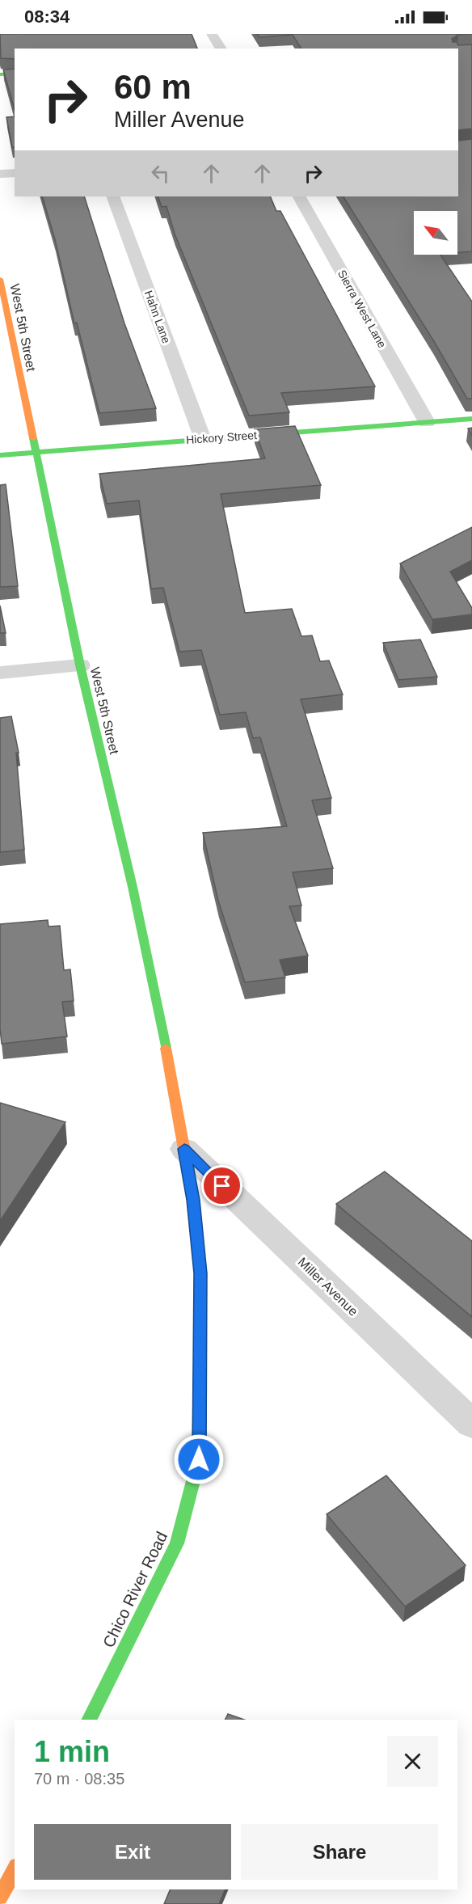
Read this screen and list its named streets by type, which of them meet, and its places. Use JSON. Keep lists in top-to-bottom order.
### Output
{
  "streets": {
    "street": [
      "Sierra West Lane",
      "Hahn Lane",
      "West 5th Street",
      "Hickory Street",
      "Miller Avenue",
      "Chico River Road"
    ]
  },
  "crossings": [
    ["Sierra West Lane", "Hickory Street"],
    ["Hahn Lane", "Hickory Street"],
    ["West 5th Street", "Hickory Street"],
    ["West 5th Street", "Miller Avenue"],
    ["West 5th Street", "Chico River Road"],
    ["Miller Avenue", "Chico River Road"]
  ],
  "north": "top left",
  "page": {
    "status": "08:34",
    "turn": ["60 m", "Miller Avenue"],
    "heading": ["1 min", "70 m · 08:35"],
    "buttons": ["Exit", "Share"]
  }
}
